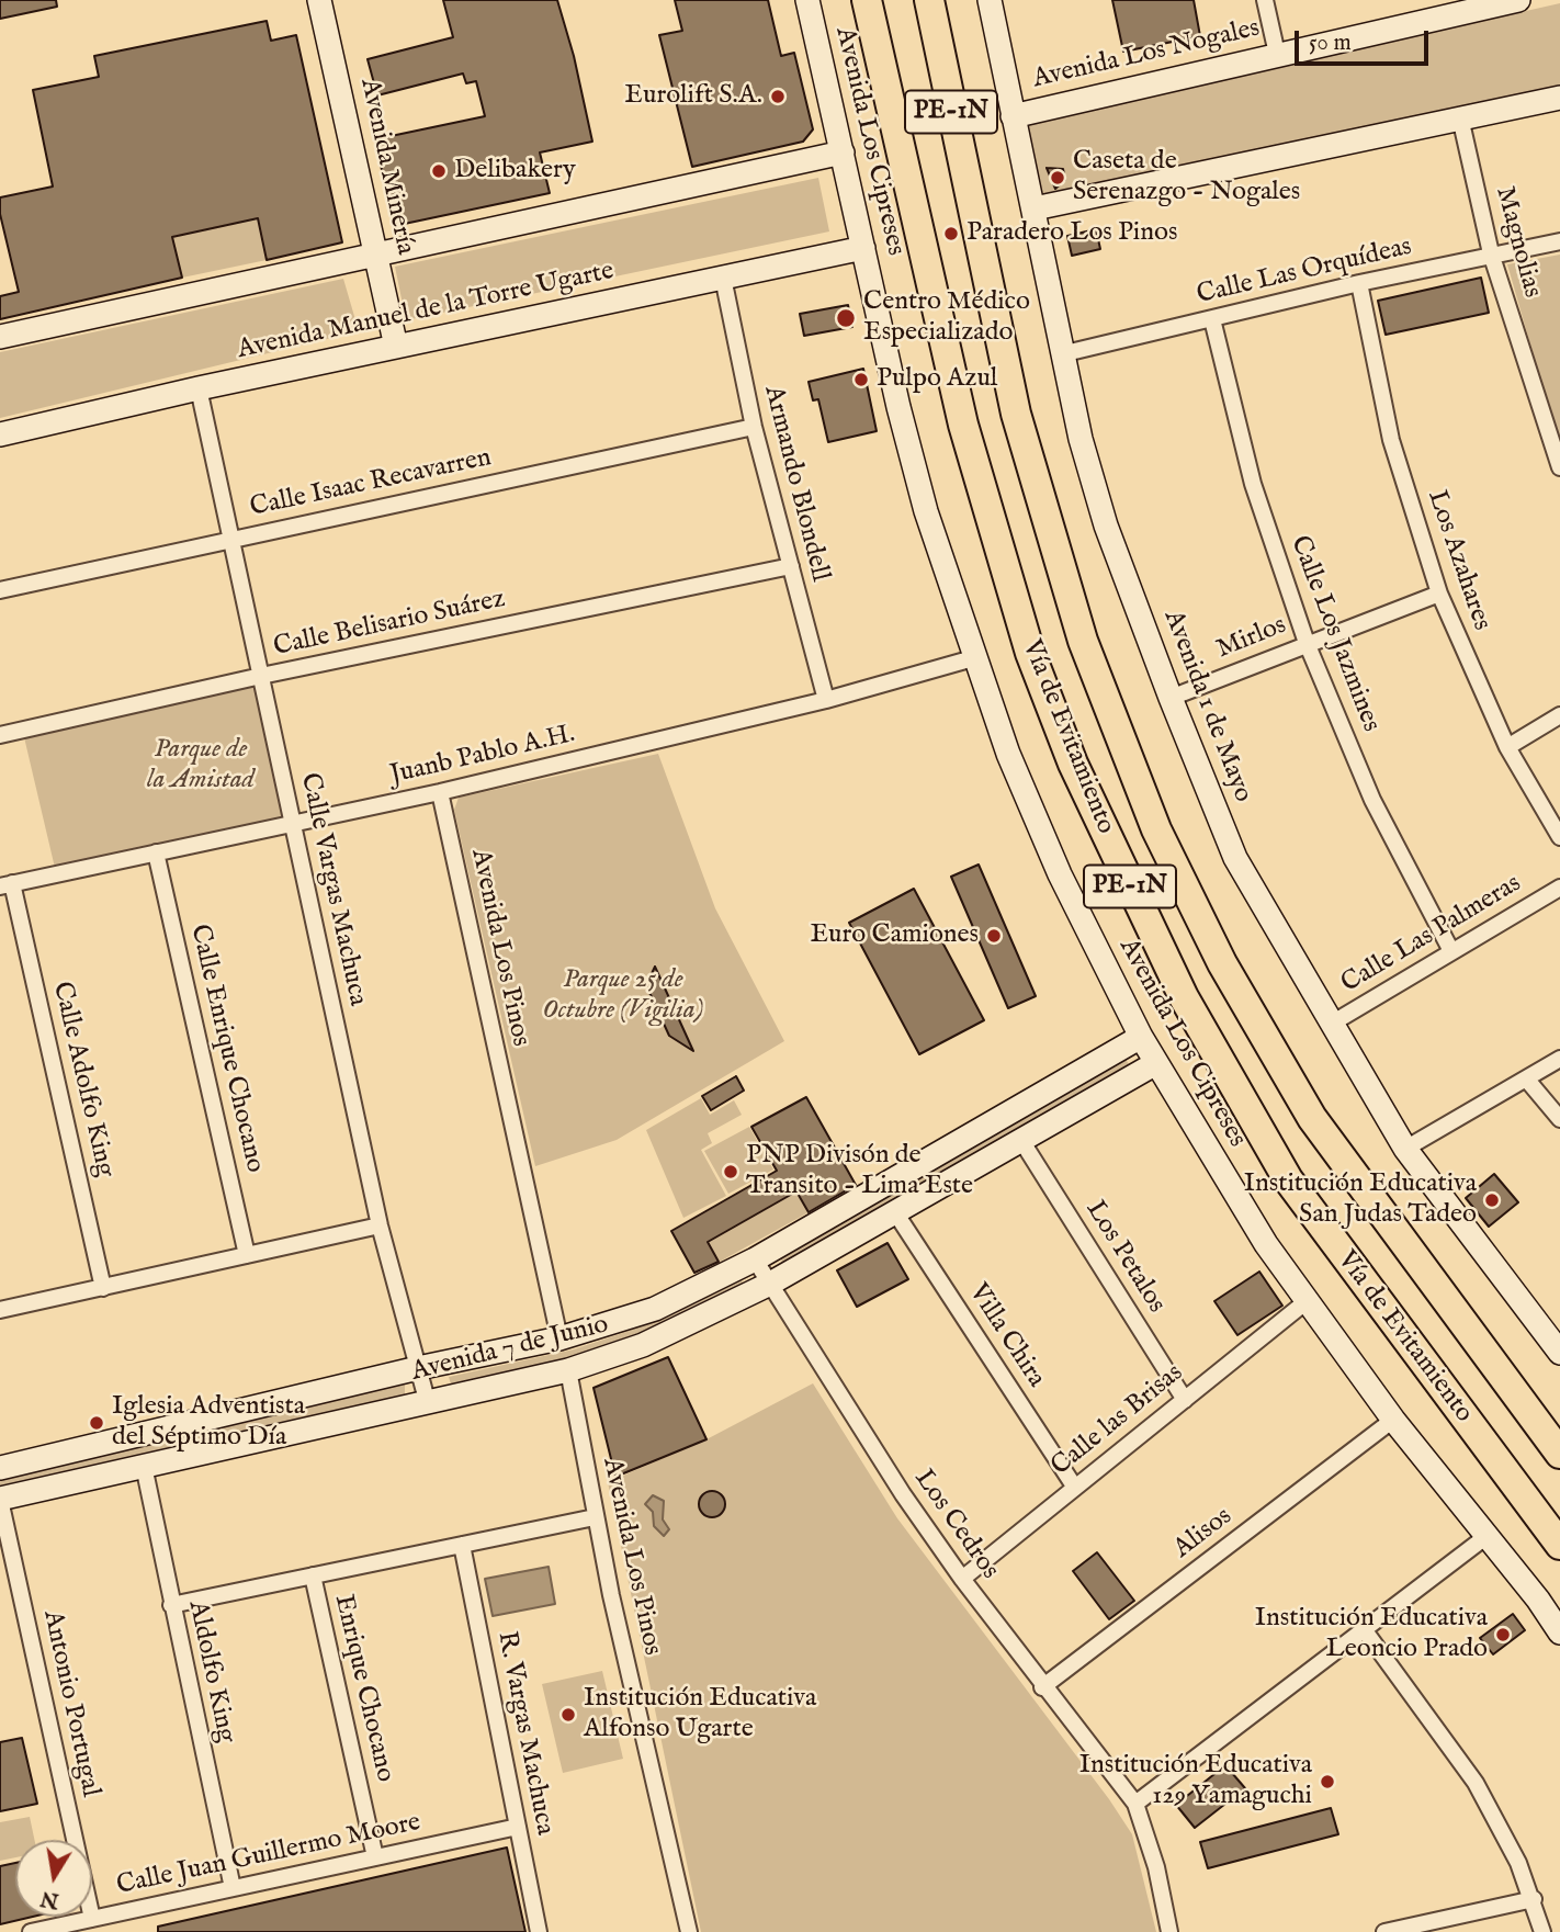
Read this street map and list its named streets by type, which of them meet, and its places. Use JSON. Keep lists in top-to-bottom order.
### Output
{
  "streets": {
    "highway": ["PE-1N", "Vía de Evitamiento"],
    "street": [
      "Avenida Los Nogales",
      "Avenida Los Cipreses",
      "Avenida Minería",
      "Magnolias",
      "Calle Las Orquídeas",
      "Avenida Manuel de la Torre Ugarte",
      "Calle Isaac Recavarren",
      "Armando Blondell",
      "Los Azahares",
      "Calle Belisario Suárez",
      "Calle Los Jazmines",
      "Mirlos",
      "Avenida 1 de Mayo",
      "Juanb Pablo A.H.",
      "Calle Vargas Machuca",
      "Calle Las Palmeras",
      "Avenida Los Pinos",
      "Calle Enrique Chocano",
      "Calle Adolfo King",
      "Los Petalos",
      "Villa Chira",
      "Avenida 7 de Junio",
      "Calle las Brisas",
      "Los Cedros",
      "Alisos",
      "Aldolfo King",
      "Enrique Chocano",
      "Antonio Portugal",
      "R. Vargas Machuca",
      "Calle Juan Guillermo Moore"
    ]
  },
  "crossings": [
    ["Avenida Los Nogales", "Avenida 1 de Mayo"],
    ["Avenida Los Cipreses", "Avenida Manuel de la Torre Ugarte"],
    ["Avenida Los Cipreses", "Juanb Pablo A.H."],
    ["Avenida Los Cipreses", "Avenida 7 de Junio"],
    ["Avenida Los Cipreses", "Calle las Brisas"],
    ["Avenida Los Cipreses", "Alisos"],
    ["Avenida Minería", "Avenida Manuel de la Torre Ugarte"],
    ["Magnolias", "Calle Las Orquídeas"],
    ["Calle Las Orquídeas", "Los Azahares"],
    ["Calle Las Orquídeas", "Calle Los Jazmines"],
    ["Calle Las Orquídeas", "Avenida 1 de Mayo"],
    ["Avenida Manuel de la Torre Ugarte", "Armando Blondell"],
    ["Avenida Manuel de la Torre Ugarte", "Calle Vargas Machuca"],
    ["Calle Isaac Recavarren", "Armando Blondell"],
    ["Calle Isaac Recavarren", "Calle Vargas Machuca"],
    ["Armando Blondell", "Calle Belisario Suárez"],
    ["Armando Blondell", "Juanb Pablo A.H."],
    ["Los Azahares", "Mirlos"],
    ["Calle Belisario Suárez", "Calle Vargas Machuca"],
    ["Calle Los Jazmines", "Mirlos"],
    ["Calle Los Jazmines", "Calle Las Palmeras"],
    ["Mirlos", "Avenida 1 de Mayo"],
    ["Avenida 1 de Mayo", "Calle Las Palmeras"],
    ["Juanb Pablo A.H.", "Calle Vargas Machuca"],
    ["Juanb Pablo A.H.", "Avenida Los Pinos"],
    ["Juanb Pablo A.H.", "Calle Enrique Chocano"],
    ["Juanb Pablo A.H.", "Calle Adolfo King"],
    ["Calle Vargas Machuca", "Avenida 7 de Junio"],
    ["Avenida Los Pinos", "Avenida 7 de Junio"],
    ["Los Petalos", "Avenida 7 de Junio"],
    ["Los Petalos", "Calle las Brisas"],
    ["Villa Chira", "Avenida 7 de Junio"],
    ["Villa Chira", "Calle las Brisas"],
    ["Avenida 7 de Junio", "Los Cedros"],
    ["Avenida 7 de Junio", "Aldolfo King"],
    ["Avenida 7 de Junio", "Antonio Portugal"],
    ["Calle las Brisas", "Los Cedros"],
    ["Los Cedros", "Alisos"],
    ["Aldolfo King", "Calle Juan Guillermo Moore"],
    ["Enrique Chocano", "Calle Juan Guillermo Moore"],
    ["Antonio Portugal", "Calle Juan Guillermo Moore"],
    ["R. Vargas Machuca", "Calle Juan Guillermo Moore"]
  ],
  "parks": ["Parque de la Amistad", "Parque 25 de Octubre (Vigilia)"],
  "places": [
    "Eurolift S.A.",
    "Delibakery",
    "Caseta de Serenazgo - Nogales",
    "Paradero Los Pinos",
    "Centro Médico Especializado",
    "Pulpo Azul",
    "Euro Camiones",
    "PNP Divisón de Transito - Lima Este",
    "Institución Educativa San Judas Tadeo",
    "Iglesia Adventista del Séptimo Día",
    "Institución Educativa Leoncio Prado",
    "Institución Educativa Alfonso Ugarte",
    "Institución Educativa 129 Yamaguchi"
  ],
  "scale_bar": "50 m",
  "north": "bottom"
}
